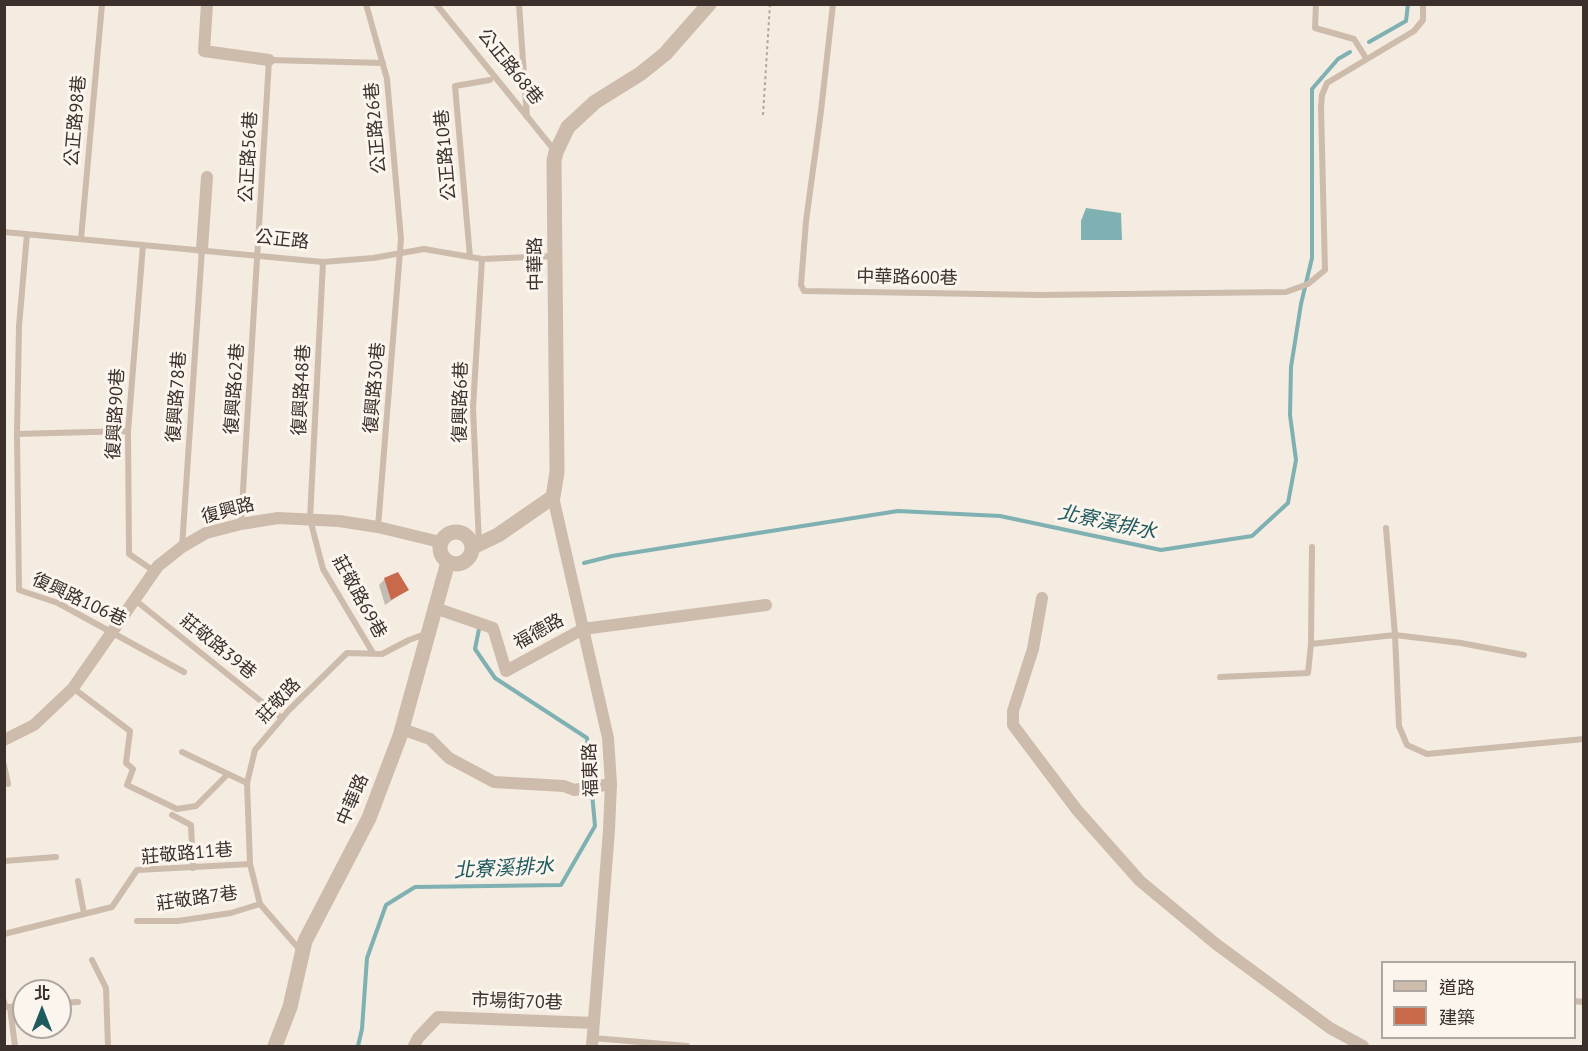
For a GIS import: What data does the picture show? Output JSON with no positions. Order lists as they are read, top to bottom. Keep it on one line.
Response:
{"streets":{"street":["中華路","復興路","福德路","福東路","市場街70巷"],"lane":["公正路68巷","公正路98巷","公正路26巷","公正路10巷","公正路56巷","公正路","中華路600巷","復興路30巷","復興路62巷","復興路48巷","復興路78巷","復興路6巷","復興路90巷","莊敬路69巷","復興路106巷","莊敬路39巷","莊敬路","莊敬路11巷","莊敬路7巷"]},"crossings":[["公正路68巷","中華路"],["公正路98巷","公正路"],["公正路26巷","公正路"],["公正路26巷","復興路30巷"],["公正路10巷","公正路"],["公正路56巷","公正路"],["公正路56巷","復興路62巷"],["公正路","中華路"],["公正路","復興路30巷"],["公正路","復興路62巷"],["公正路","復興路48巷"],["公正路","復興路78巷"],["公正路","復興路6巷"],["公正路","復興路90巷"],["公正路","復興路106巷"],["中華路","復興路6巷"],["中華路","復興路"],["中華路","福德路"],["中華路","莊敬路"],["中華路","福東路"],["復興路30巷","復興路"],["復興路62巷","復興路"],["復興路48巷","復興路"],["復興路48巷","莊敬路69巷"],["復興路78巷","復興路"],["復興路6巷","復興路"],["復興路90巷","復興路"],["復興路","莊敬路69巷"],["復興路","復興路106巷"],["復興路","莊敬路39巷"],["莊敬路69巷","莊敬路"],["福德路","福東路"],["莊敬路39巷","莊敬路"],["莊敬路","莊敬路11巷"],["莊敬路","莊敬路7巷"],["福東路","市場街70巷"]],"water":["北寮溪排水"],"legend":["道路","建築"],"north":"top"}
